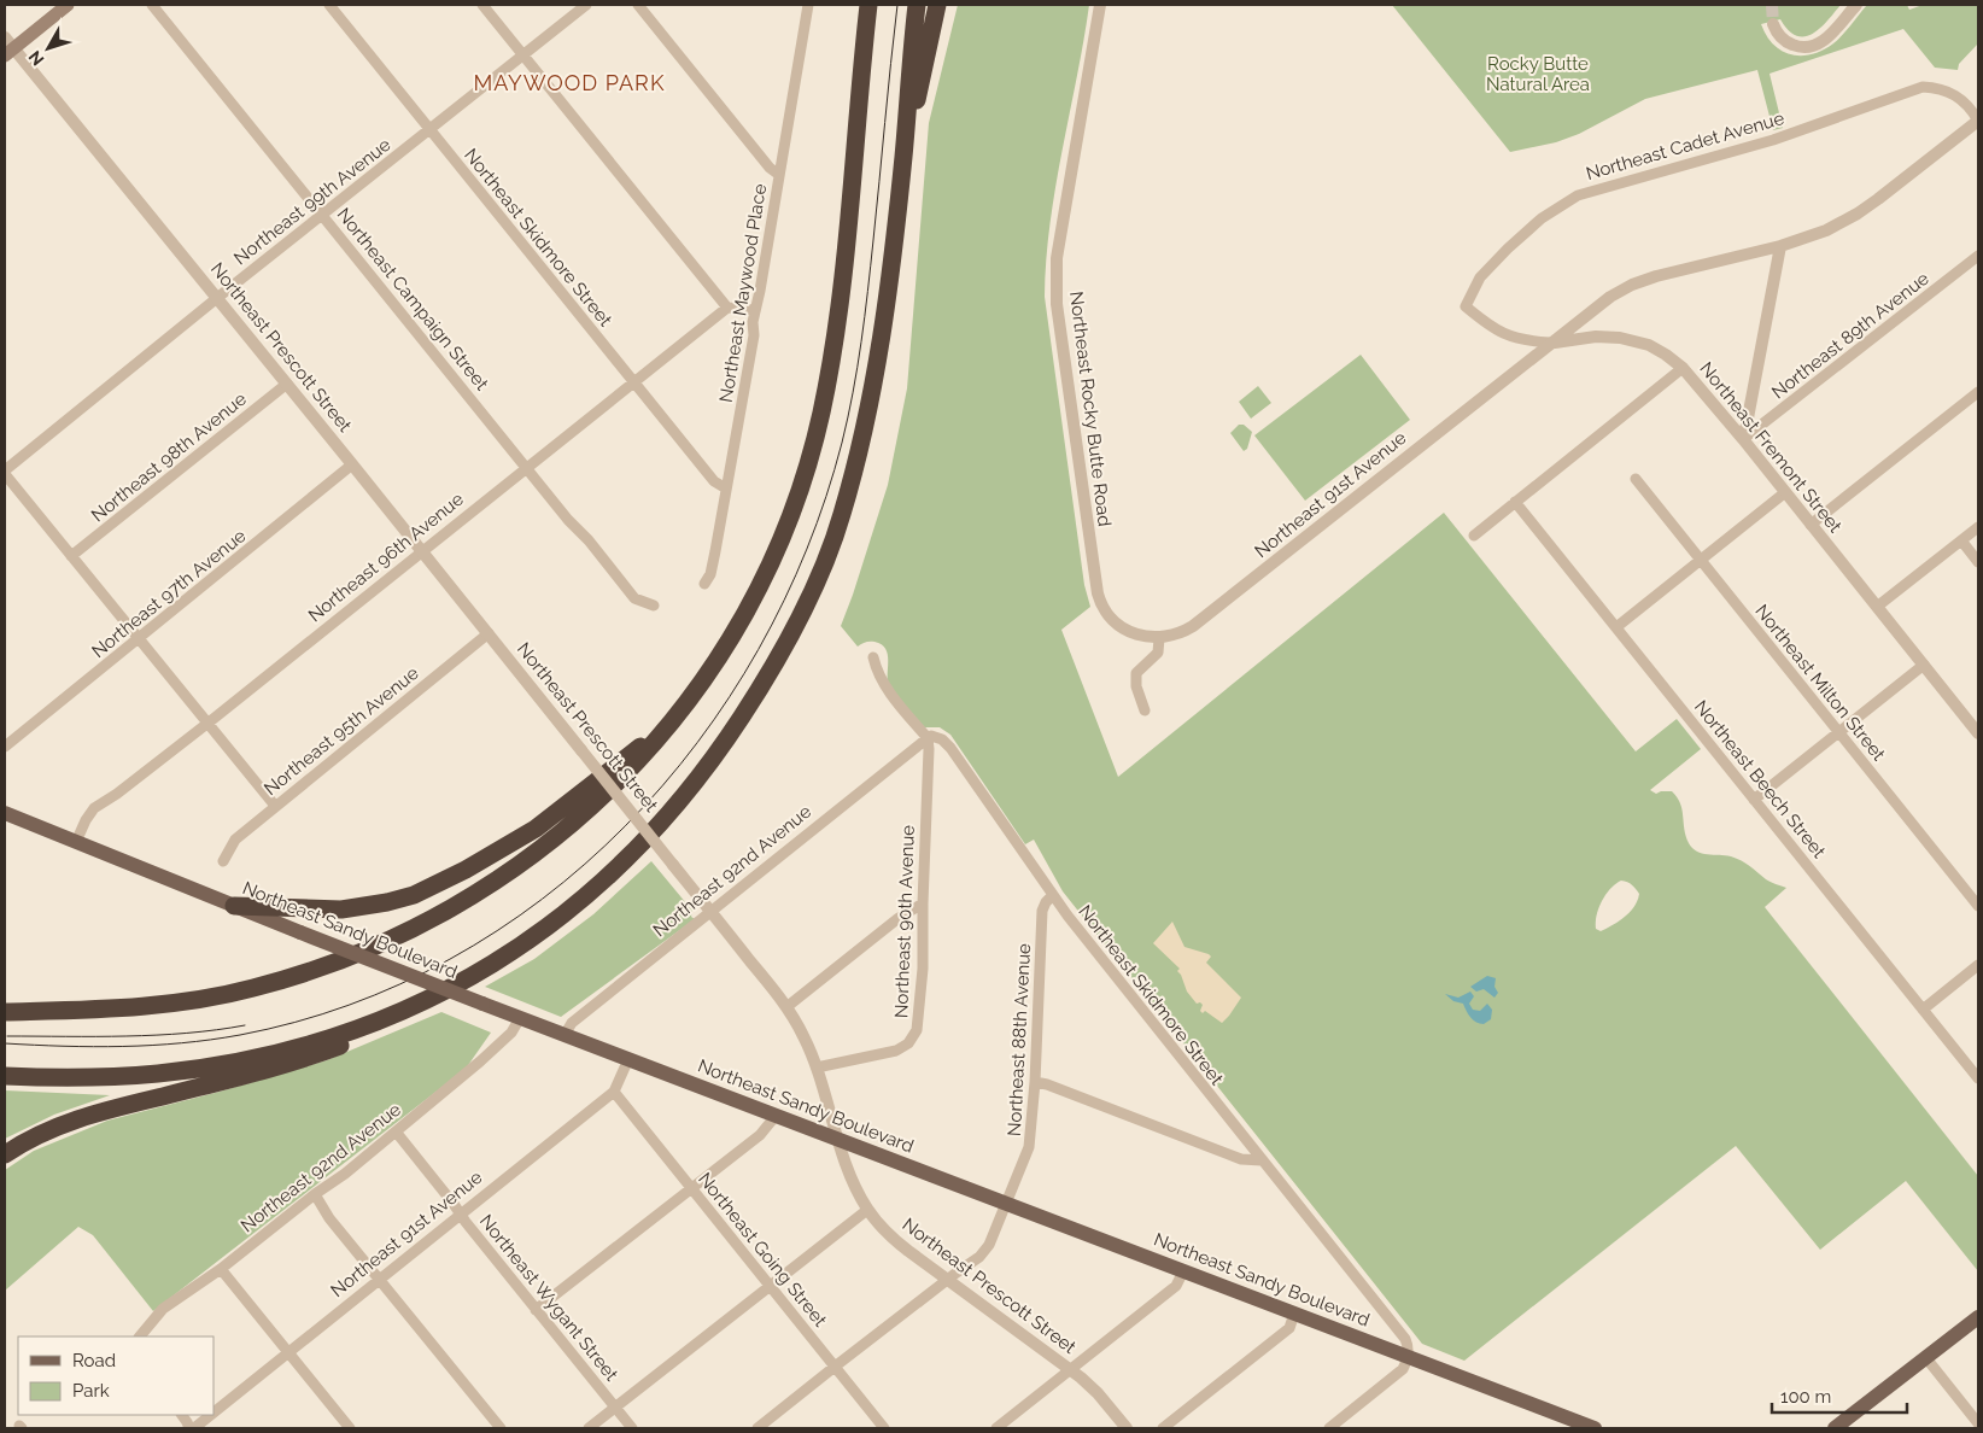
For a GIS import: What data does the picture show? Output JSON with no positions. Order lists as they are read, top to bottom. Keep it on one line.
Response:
{"streets":{"main road":["Northeast Sandy Boulevard"],"street":["Northeast Cadet Avenue","Northeast 99th Avenue","Northeast Skidmore Street","Northeast Maywood Place","Northeast Campaign Street","Northeast 89th Avenue","Northeast Prescott Street","Northeast Rocky Butte Road","Northeast Fremont Street","Northeast 98th Avenue","Northeast 91st Avenue","Northeast 96th Avenue","Northeast 97th Avenue","Northeast Milton Street","Northeast 95th Avenue","Northeast Beech Street","Northeast 92nd Avenue","Northeast 90th Avenue","Northeast 88th Avenue","Northeast Going Street","Northeast Wygant Street"]},"crossings":[["Northeast Cadet Avenue","Northeast Fremont Street"],["Northeast 99th Avenue","Northeast Skidmore Street"],["Northeast 99th Avenue","Northeast Campaign Street"],["Northeast 99th Avenue","Northeast Prescott Street"],["Northeast Skidmore Street","Northeast Maywood Place"],["Northeast Skidmore Street","Northeast 96th Avenue"],["Northeast Skidmore Street","Northeast 92nd Avenue"],["Northeast Skidmore Street","Northeast 90th Avenue"],["Northeast Skidmore Street","Northeast Sandy Boulevard"],["Northeast Skidmore Street","Northeast 88th Avenue"],["Northeast Campaign Street","Northeast 96th Avenue"],["Northeast 89th Avenue","Northeast Fremont Street"],["Northeast Prescott Street","Northeast 98th Avenue"],["Northeast Prescott Street","Northeast 96th Avenue"],["Northeast Prescott Street","Northeast 97th Avenue"],["Northeast Prescott Street","Northeast 95th Avenue"],["Northeast Prescott Street","Northeast 92nd Avenue"],["Northeast Prescott Street","Northeast 90th Avenue"],["Northeast Prescott Street","Northeast Sandy Boulevard"],["Northeast Prescott Street","Northeast 88th Avenue"],["Northeast Rocky Butte Road","Northeast 91st Avenue"],["Northeast Fremont Street","Northeast 91st Avenue"],["Northeast 91st Avenue","Northeast Sandy Boulevard"],["Northeast 91st Avenue","Northeast Going Street"],["Northeast 91st Avenue","Northeast Wygant Street"],["Northeast 96th Avenue","Northeast Sandy Boulevard"],["Northeast 92nd Avenue","Northeast 90th Avenue"],["Northeast 92nd Avenue","Northeast Sandy Boulevard"],["Northeast 92nd Avenue","Northeast Wygant Street"],["Northeast Sandy Boulevard","Northeast 88th Avenue"],["Northeast 88th Avenue","Northeast Going Street"]],"districts":["MAYWOOD PARK"],"parks":["Rocky Butte Natural Area"],"legend":["Road","Park"],"scale_bar":"100 m","north":"bottom left"}
